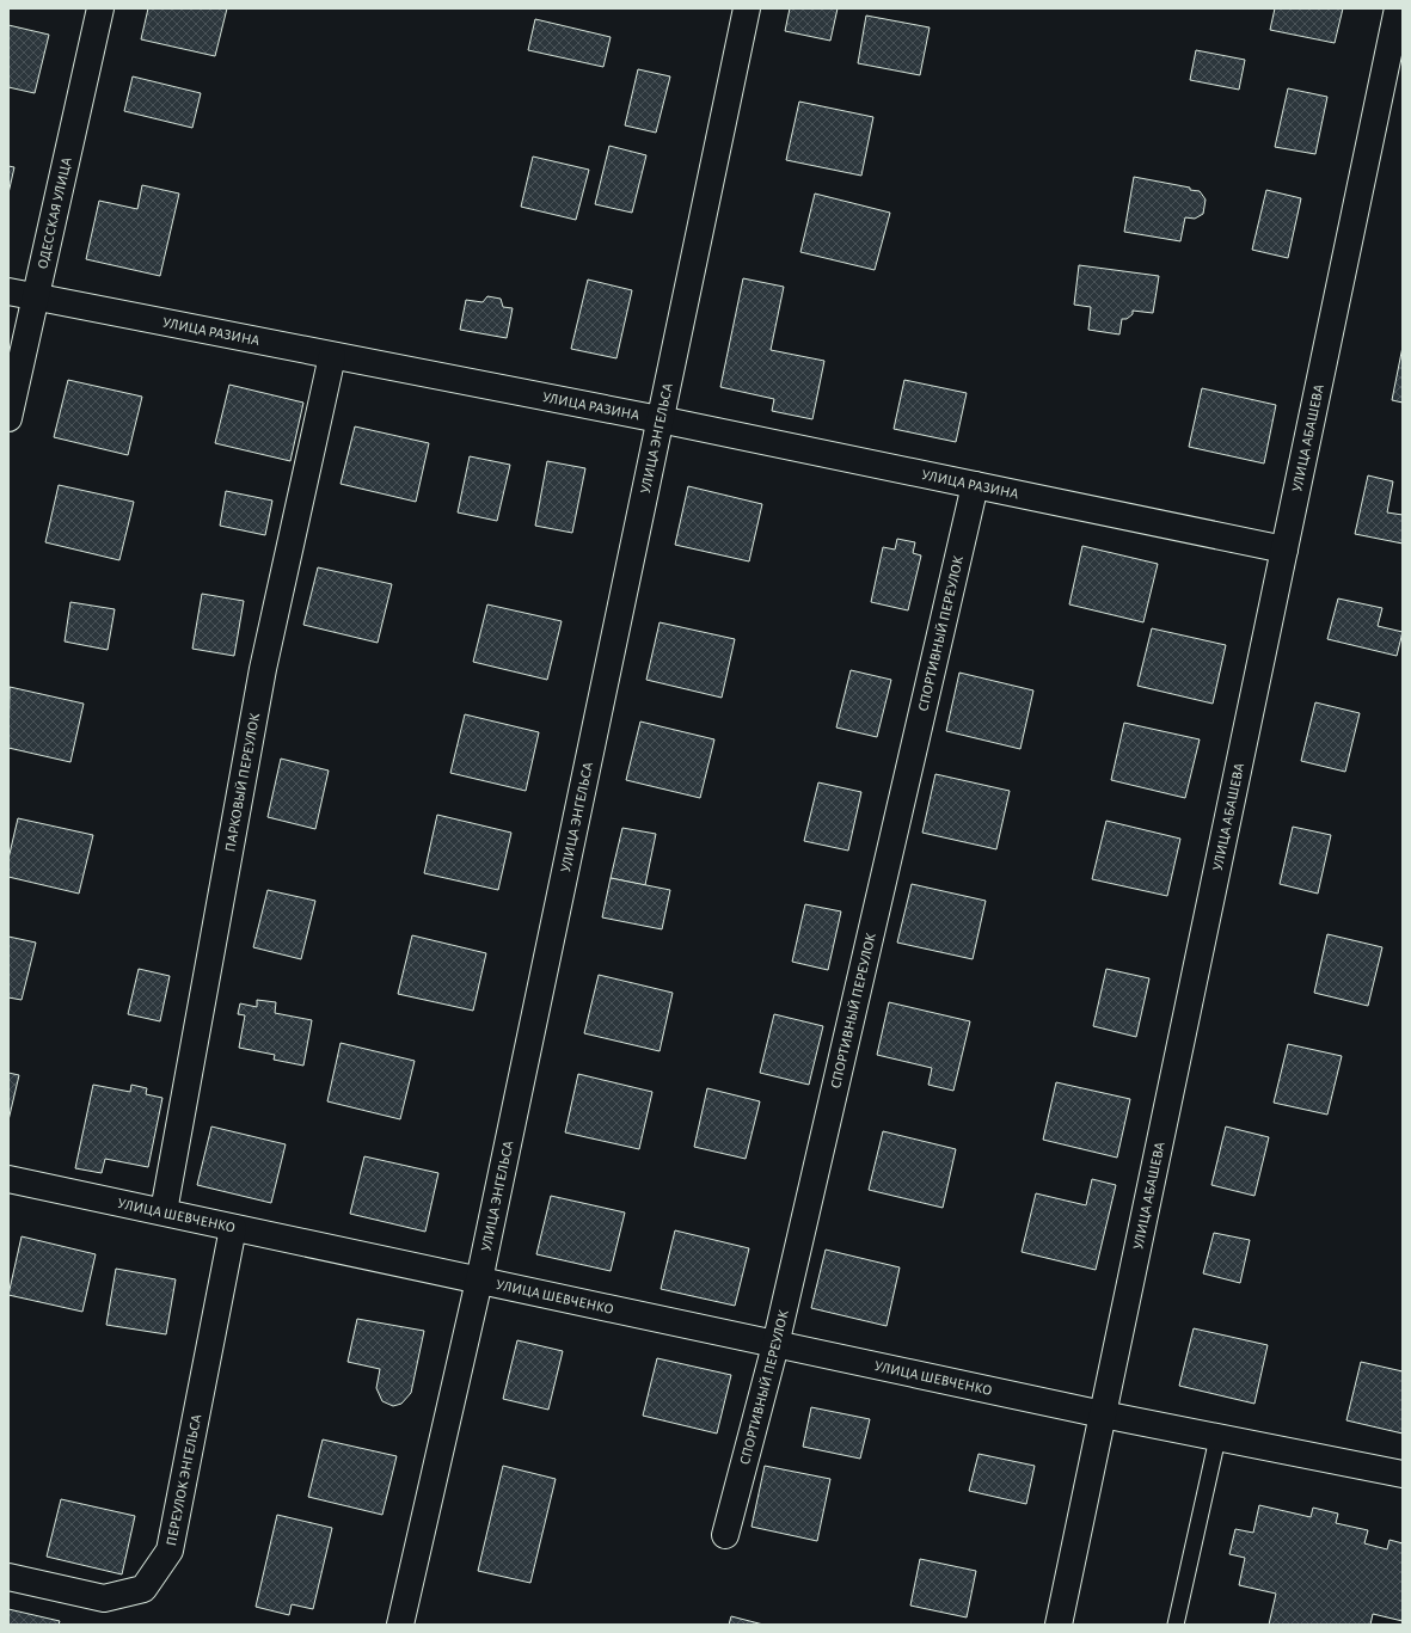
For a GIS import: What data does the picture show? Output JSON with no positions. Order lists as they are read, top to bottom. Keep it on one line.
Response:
{"streets":{"street":["ОДЕССКАЯ УЛИЦА","УЛИЦА РАЗИНА","УЛИЦА АБАШЕВА","УЛИЦА ЭНГЕЛЬСА","СПОРТИВНЫЙ ПЕРЕУЛОК","ПАРКОВЫЙ ПЕРЕУЛОК","УЛИЦА ШЕВЧЕНКО","ПЕРЕУЛОК ЭНГЕЛЬСА"]},"crossings":[["ОДЕССКАЯ УЛИЦА","УЛИЦА РАЗИНА"],["УЛИЦА РАЗИНА","УЛИЦА АБАШЕВА"],["УЛИЦА РАЗИНА","УЛИЦА ЭНГЕЛЬСА"],["УЛИЦА РАЗИНА","СПОРТИВНЫЙ ПЕРЕУЛОК"],["УЛИЦА РАЗИНА","ПАРКОВЫЙ ПЕРЕУЛОК"],["УЛИЦА АБАШЕВА","УЛИЦА ШЕВЧЕНКО"],["УЛИЦА ЭНГЕЛЬСА","УЛИЦА ШЕВЧЕНКО"],["СПОРТИВНЫЙ ПЕРЕУЛОК","УЛИЦА ШЕВЧЕНКО"],["ПАРКОВЫЙ ПЕРЕУЛОК","УЛИЦА ШЕВЧЕНКО"],["УЛИЦА ШЕВЧЕНКО","ПЕРЕУЛОК ЭНГЕЛЬСА"]]}
